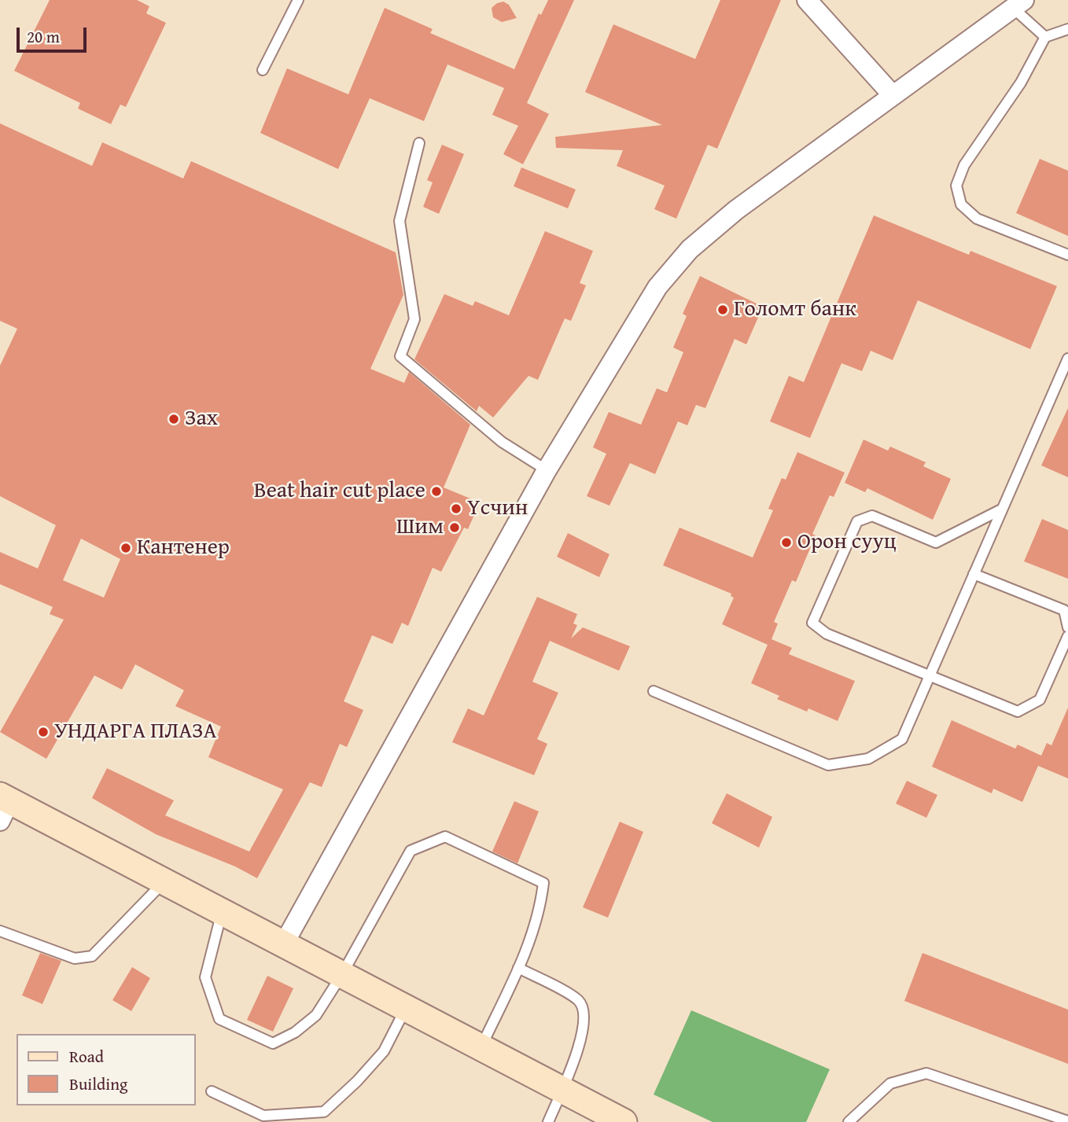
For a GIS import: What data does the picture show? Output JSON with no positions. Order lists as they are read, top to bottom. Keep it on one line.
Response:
{"places":["Голомт банк","Зах","Beat hair cut place","Үсчин","Шим","Орон сууц","Кантенер","УНДАРГА ПЛАЗА"],"legend":["Road","Building"],"scale_bar":"20 m"}
